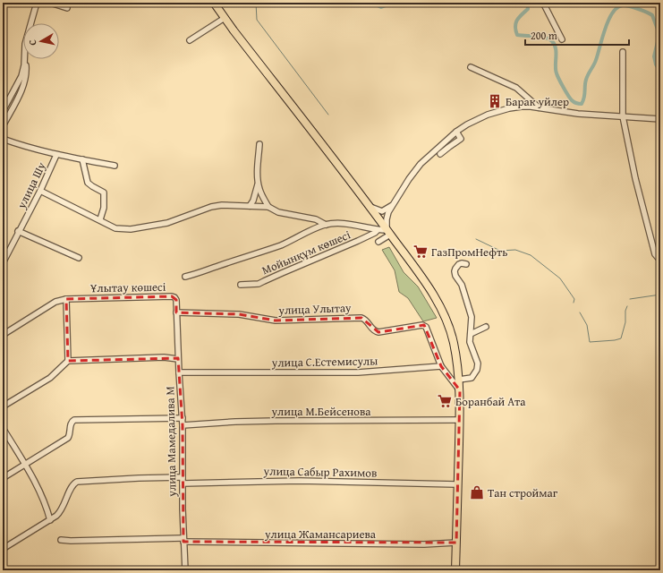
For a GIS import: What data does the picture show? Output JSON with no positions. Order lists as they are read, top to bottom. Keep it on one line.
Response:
{"streets":{"street":["улица Шу","Мойынқұм көшесі","Ұлытау көшесі","улица Улытау","улица С.Естемисулы","улица М.Бейсенова","улица Мамедалива М","улица Сабыр Рахимов","улица Жамансариева"]},"crossings":[["улица Шу","Мойынқұм көшесі"],["Ұлытау көшесі","улица Улытау"],["Ұлытау көшесі","улица Мамедалива М"],["улица Улытау","улица С.Естемисулы"],["улица Улытау","улица Мамедалива М"],["улица С.Естемисулы","улица Мамедалива М"],["улица М.Бейсенова","улица Мамедалива М"],["улица Мамедалива М","улица Сабыр Рахимов"],["улица Мамедалива М","улица Жамансариева"]],"places":{"building":["Барак уйлер"],"supermarket":["ГазПромНефть","Боранбай Ата"],"shop":["Тан строймаг"]},"scale_bar":"200 m","north":"left"}
